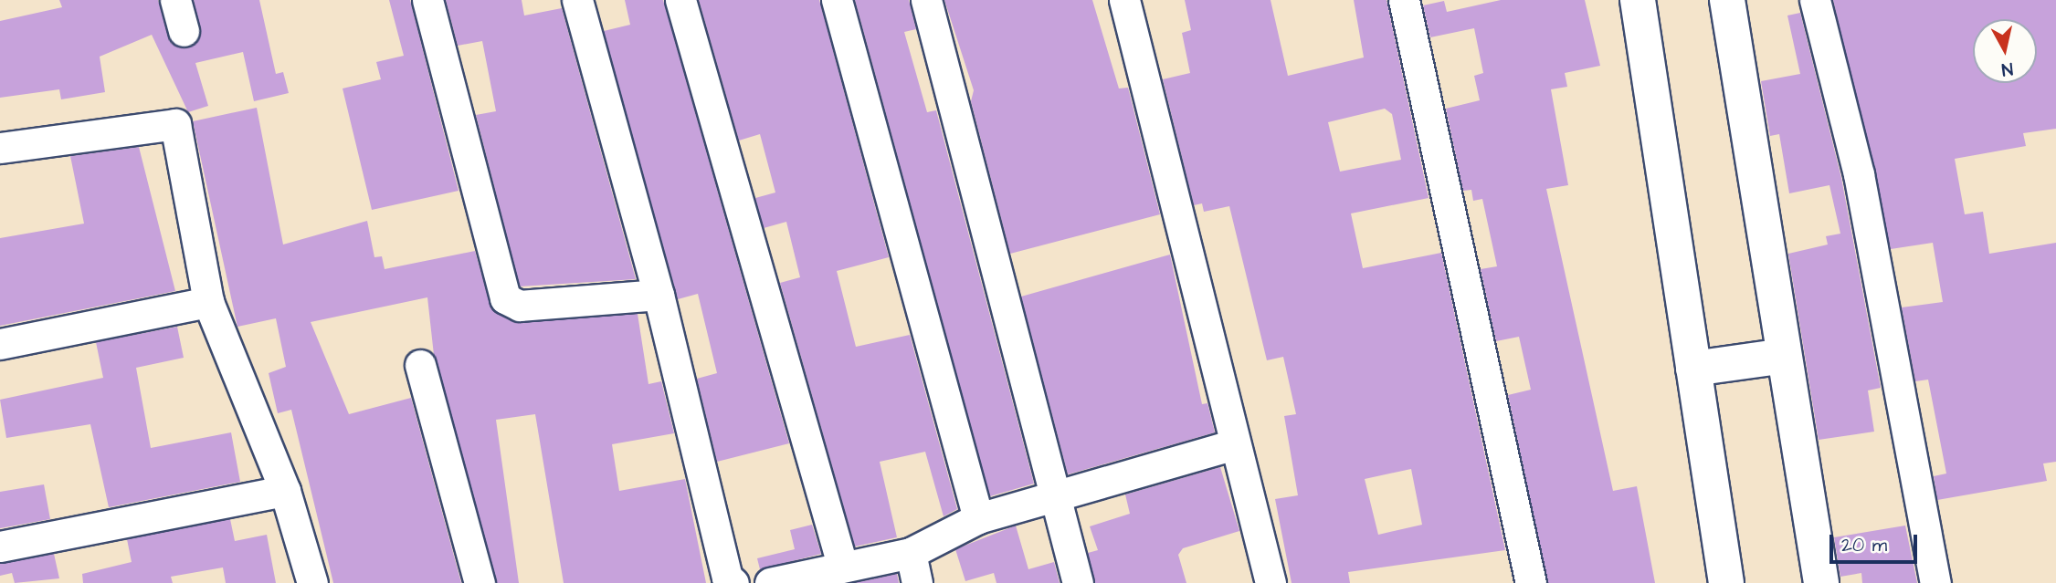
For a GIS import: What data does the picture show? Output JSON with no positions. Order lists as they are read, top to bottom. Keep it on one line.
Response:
{"scale_bar":"20 m","north":"bottom"}
